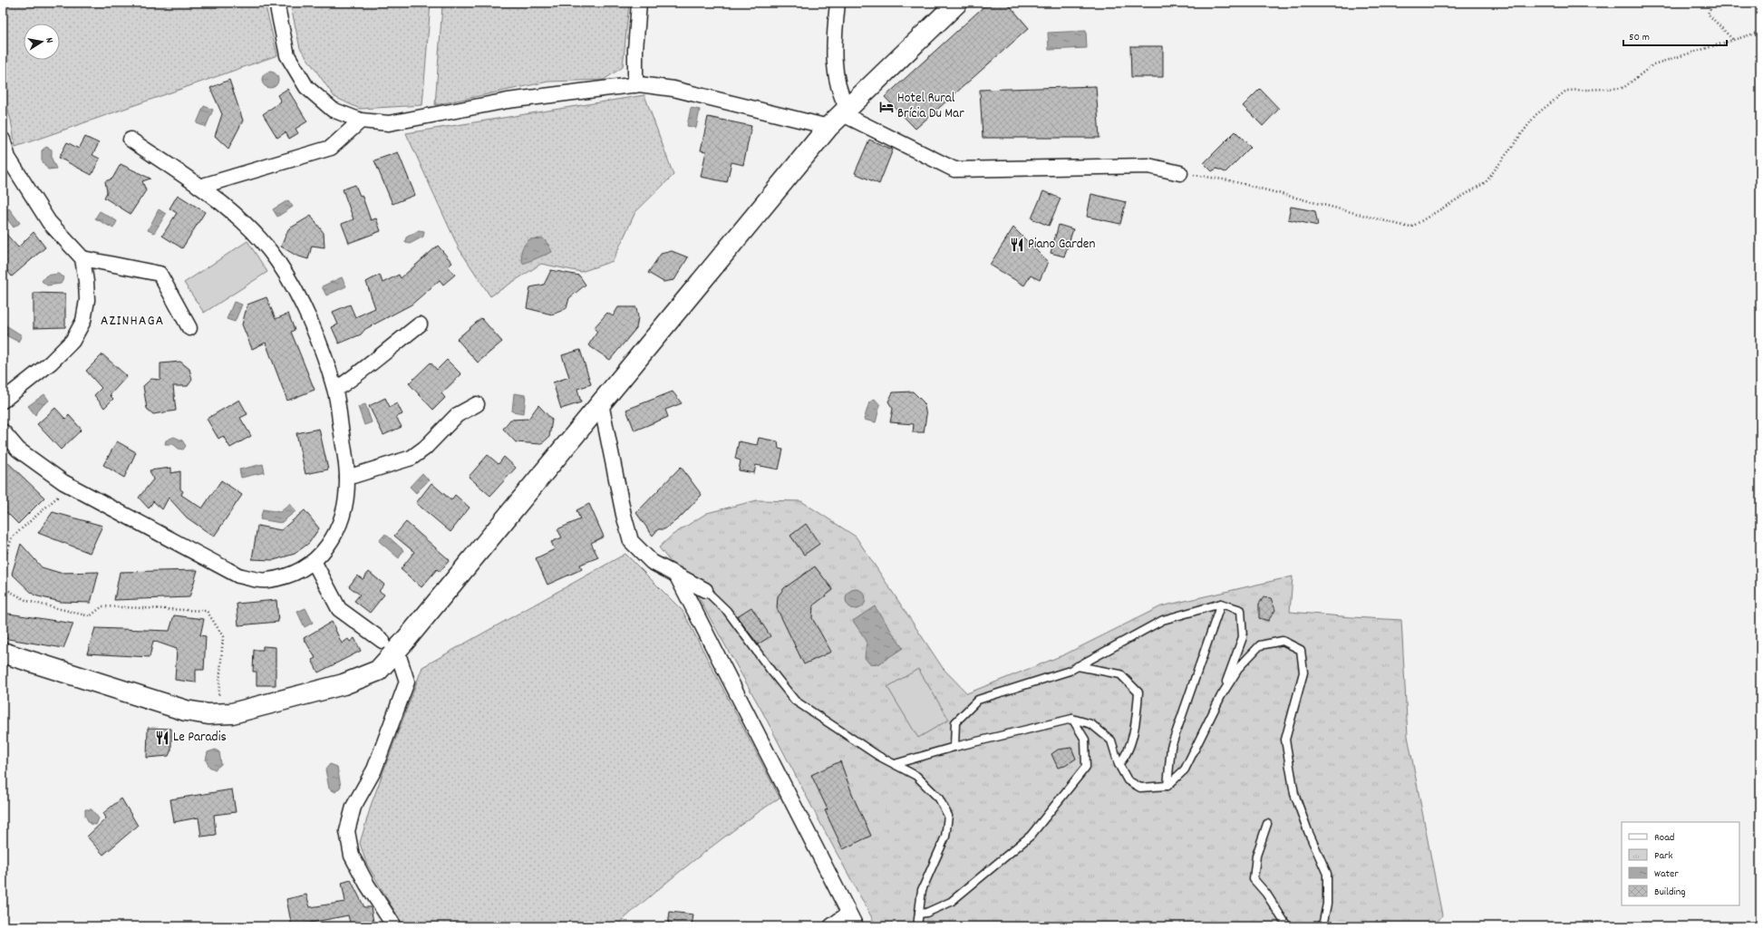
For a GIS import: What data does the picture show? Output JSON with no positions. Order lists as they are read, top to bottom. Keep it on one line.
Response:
{"districts":["AZINHAGA"],"places":{"hotel":["Hotel Rural Brícia Du Mar"],"restaurant":["Piano Garden","Le Paradis"]},"legend":["Road","Park","Water","Building"],"scale_bar":"50 m","north":"right"}
